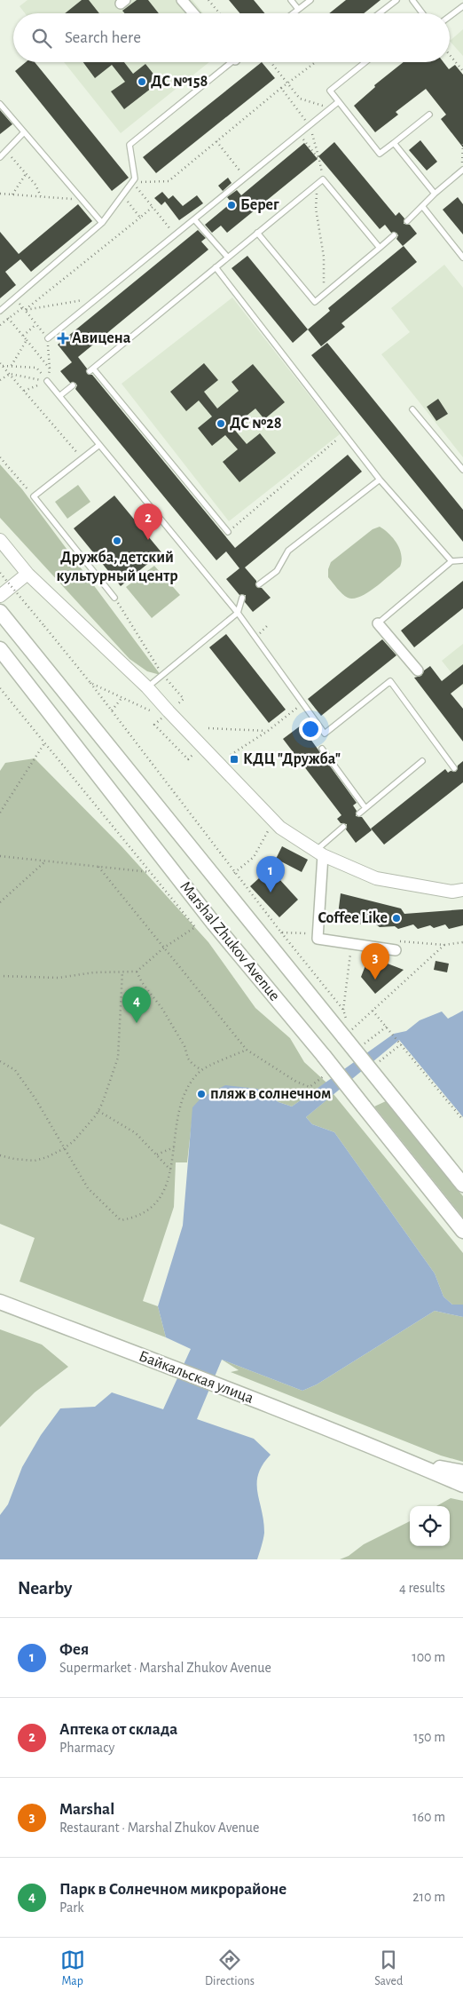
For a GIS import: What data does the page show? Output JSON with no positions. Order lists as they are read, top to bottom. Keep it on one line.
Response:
{"streets":{"main road":["Marshal Zhukov Avenue","Байкальская улица"]},"places":{"other":["ДС №158","Берег","ДС №28","Дружба, детский культурный центр","Coffee Like","пляж в солнечном"],"health":["Авицена"],"transit":["КДЦ \"Дружба\""]},"page":{"search":"Search here","pins":["2","1","3","4"],"heading":["Nearby","4 results"],"list":[{"mark":"1","name":"Фея","note":"Supermarket · Marshal Zhukov Avenue","value":"100 m"},{"mark":"2","name":"Аптека от склада","note":"Pharmacy","value":"150 m"},{"mark":"3","name":"Marshal","note":"Restaurant · Marshal Zhukov Avenue","value":"160 m"},{"mark":"4","name":"Парк в Солнечном микрорайоне","note":"Park","value":"210 m"}],"nav":["Map","Directions","Saved"]}}
